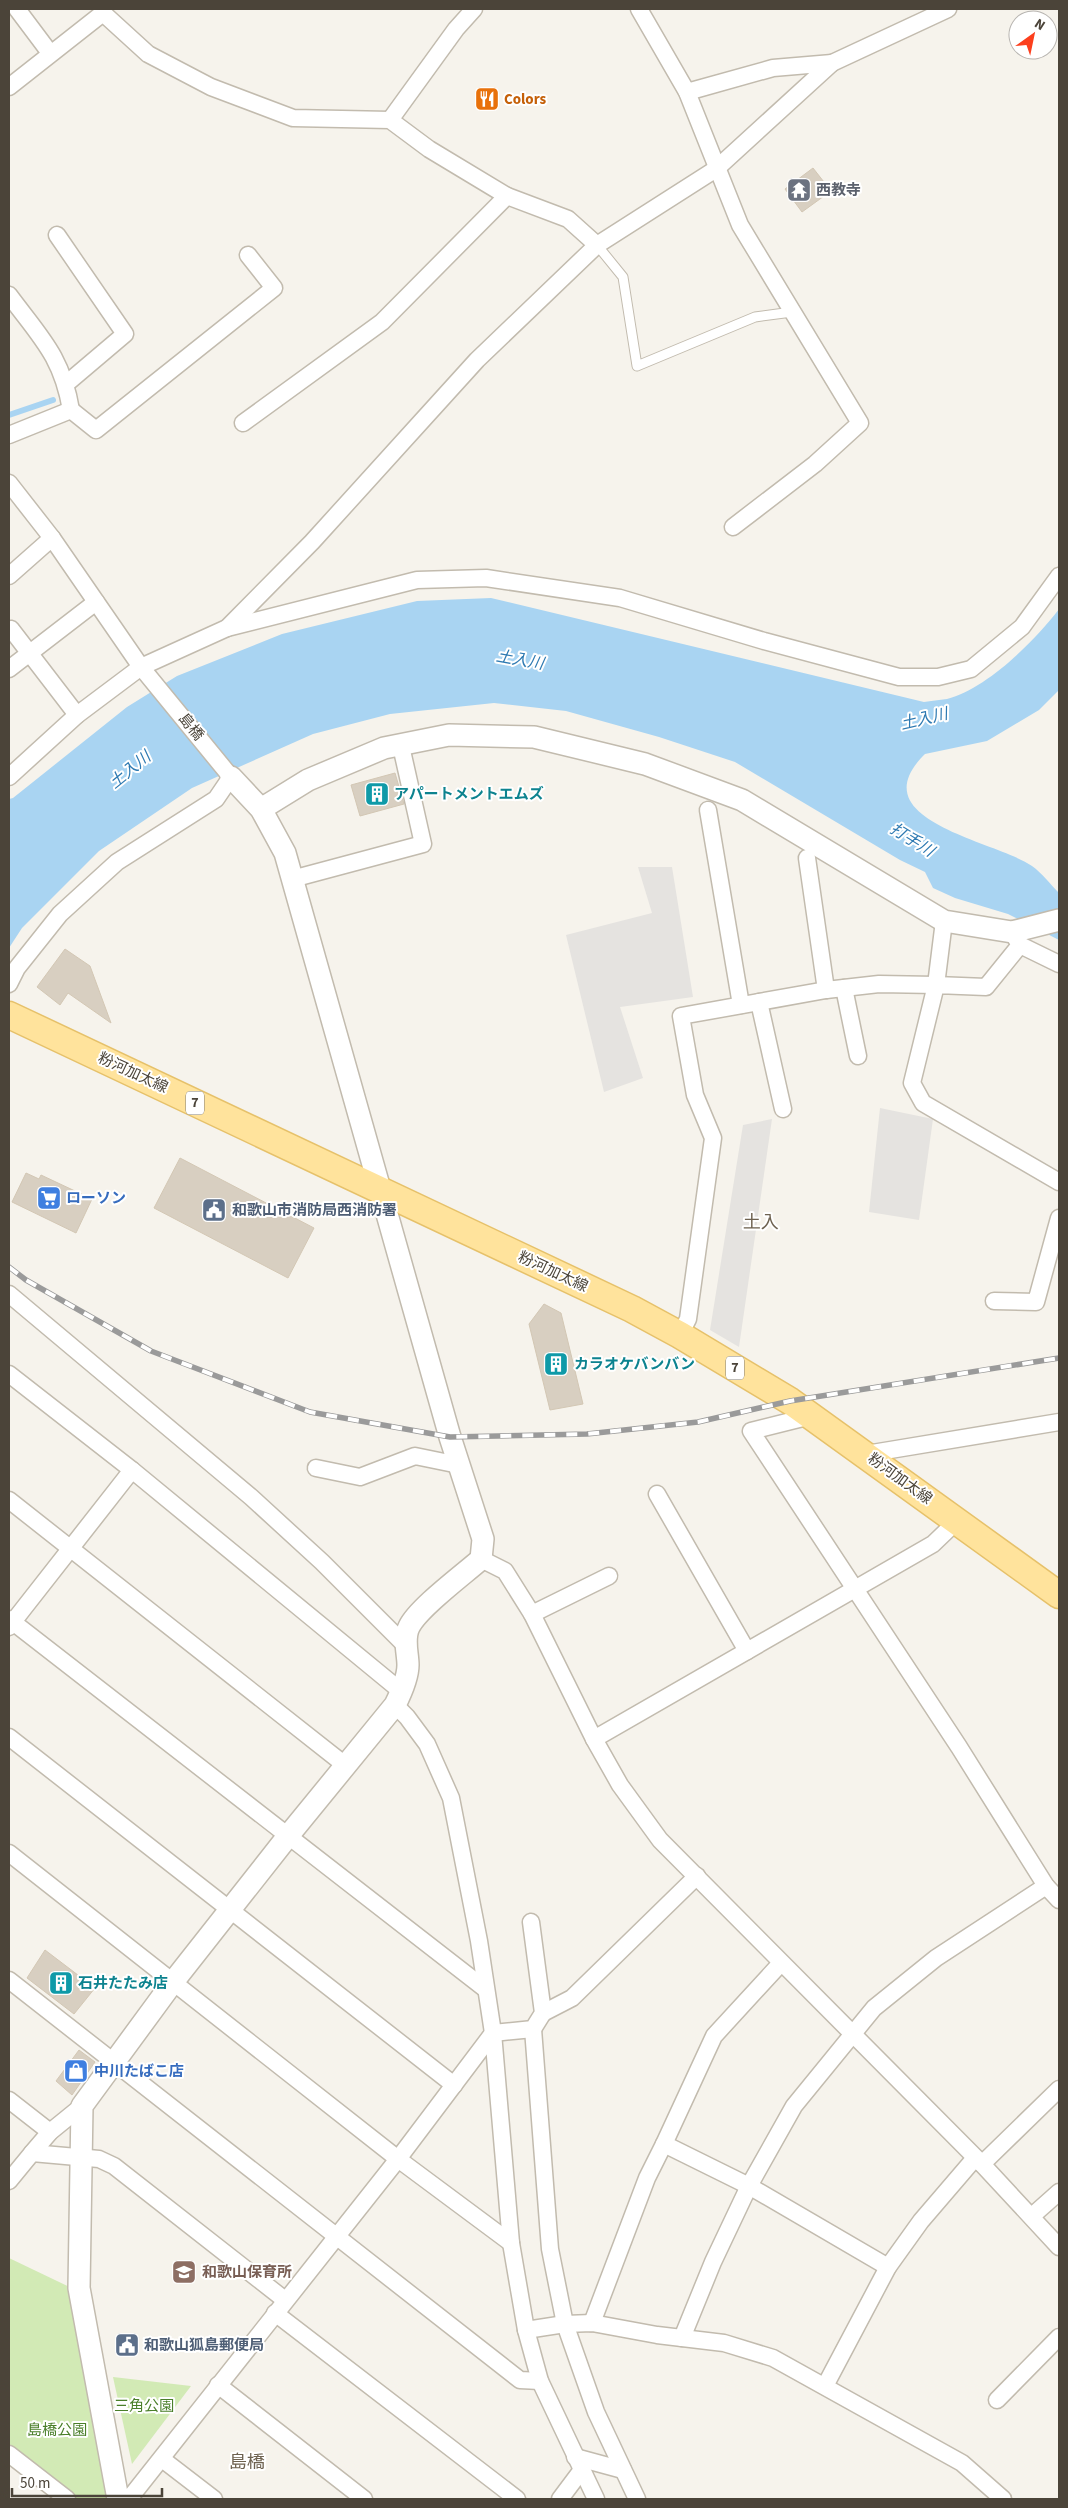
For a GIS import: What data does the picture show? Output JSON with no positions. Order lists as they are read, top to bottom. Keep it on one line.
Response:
{"streets":{"main road":["粉河加太線","7"],"street":["島橋"]},"districts":["土入","島橋"],"water":["土入川","打手川"],"parks":["三角公園","島橋公園"],"places":{"restaurant":["Colors"],"temple":["西教寺"],"building":["アパートメントエムズ","カラオケバンバン","石井たたみ店"],"supermarket":["ローソン"],"public building":["和歌山市消防局西消防署","和歌山狐島郵便局"],"shop":["中川たばこ店"],"school or university":["和歌山保育所"]},"scale_bar":"50 m","north":"top right"}
